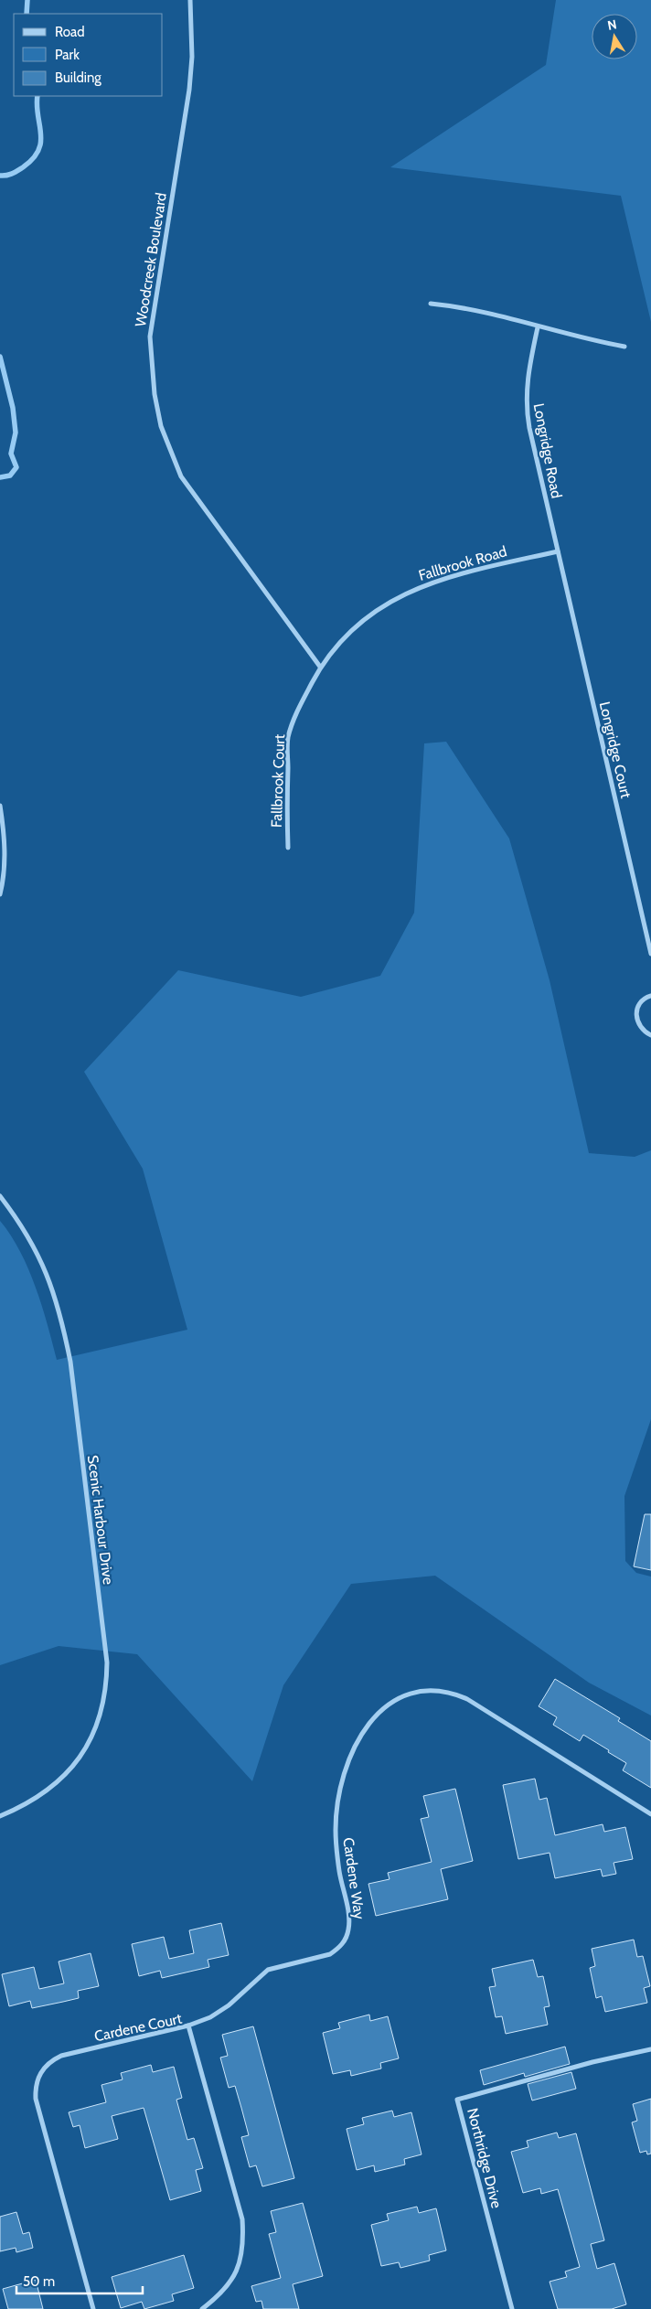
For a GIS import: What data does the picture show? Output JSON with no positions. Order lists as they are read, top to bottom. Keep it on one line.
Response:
{"streets":{"street":["Woodcreek Boulevard","Longridge Road","Fallbrook Road","Longridge Court","Fallbrook Court","Scenic Harbour Drive","Cardene Way","Cardene Court","Northridge Drive"]},"crossings":[["Woodcreek Boulevard","Fallbrook Road"],["Woodcreek Boulevard","Fallbrook Court"],["Longridge Road","Fallbrook Road"],["Longridge Road","Longridge Court"],["Fallbrook Road","Longridge Court"],["Fallbrook Road","Fallbrook Court"],["Cardene Way","Cardene Court"]],"legend":["Road","Park","Building"],"scale_bar":"50 m","north":"top"}
